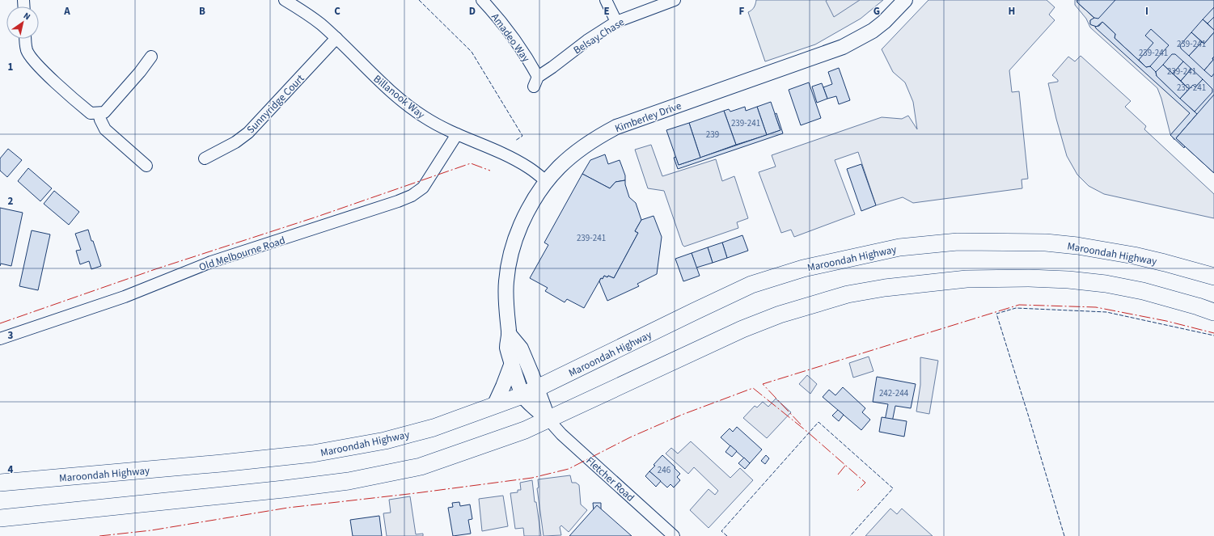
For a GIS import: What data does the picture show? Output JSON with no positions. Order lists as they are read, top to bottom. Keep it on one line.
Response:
{"streets":{"highway":["Maroondah Highway"],"main road":["Kimberley Drive"],"street":["Belsay Chase","Amadeo Way","Billanook Way","Sunnyridge Court","Old Melbourne Road","Fletcher Road"]},"crossings":[["Belsay Chase","Amadeo Way"],["Billanook Way","Sunnyridge Court"],["Billanook Way","Kimberley Drive"],["Billanook Way","Old Melbourne Road"],["Kimberley Drive","Maroondah Highway"],["Kimberley Drive","Fletcher Road"]],"house_numbers":["239-241","239-241","239-241","239-241","239-241","239","239-241","242-244","246"],"north":"top right","grid":{"columns":["A","B","C","D","E","F","G","H","I"],"rows":["1","2","3","4"]}}
